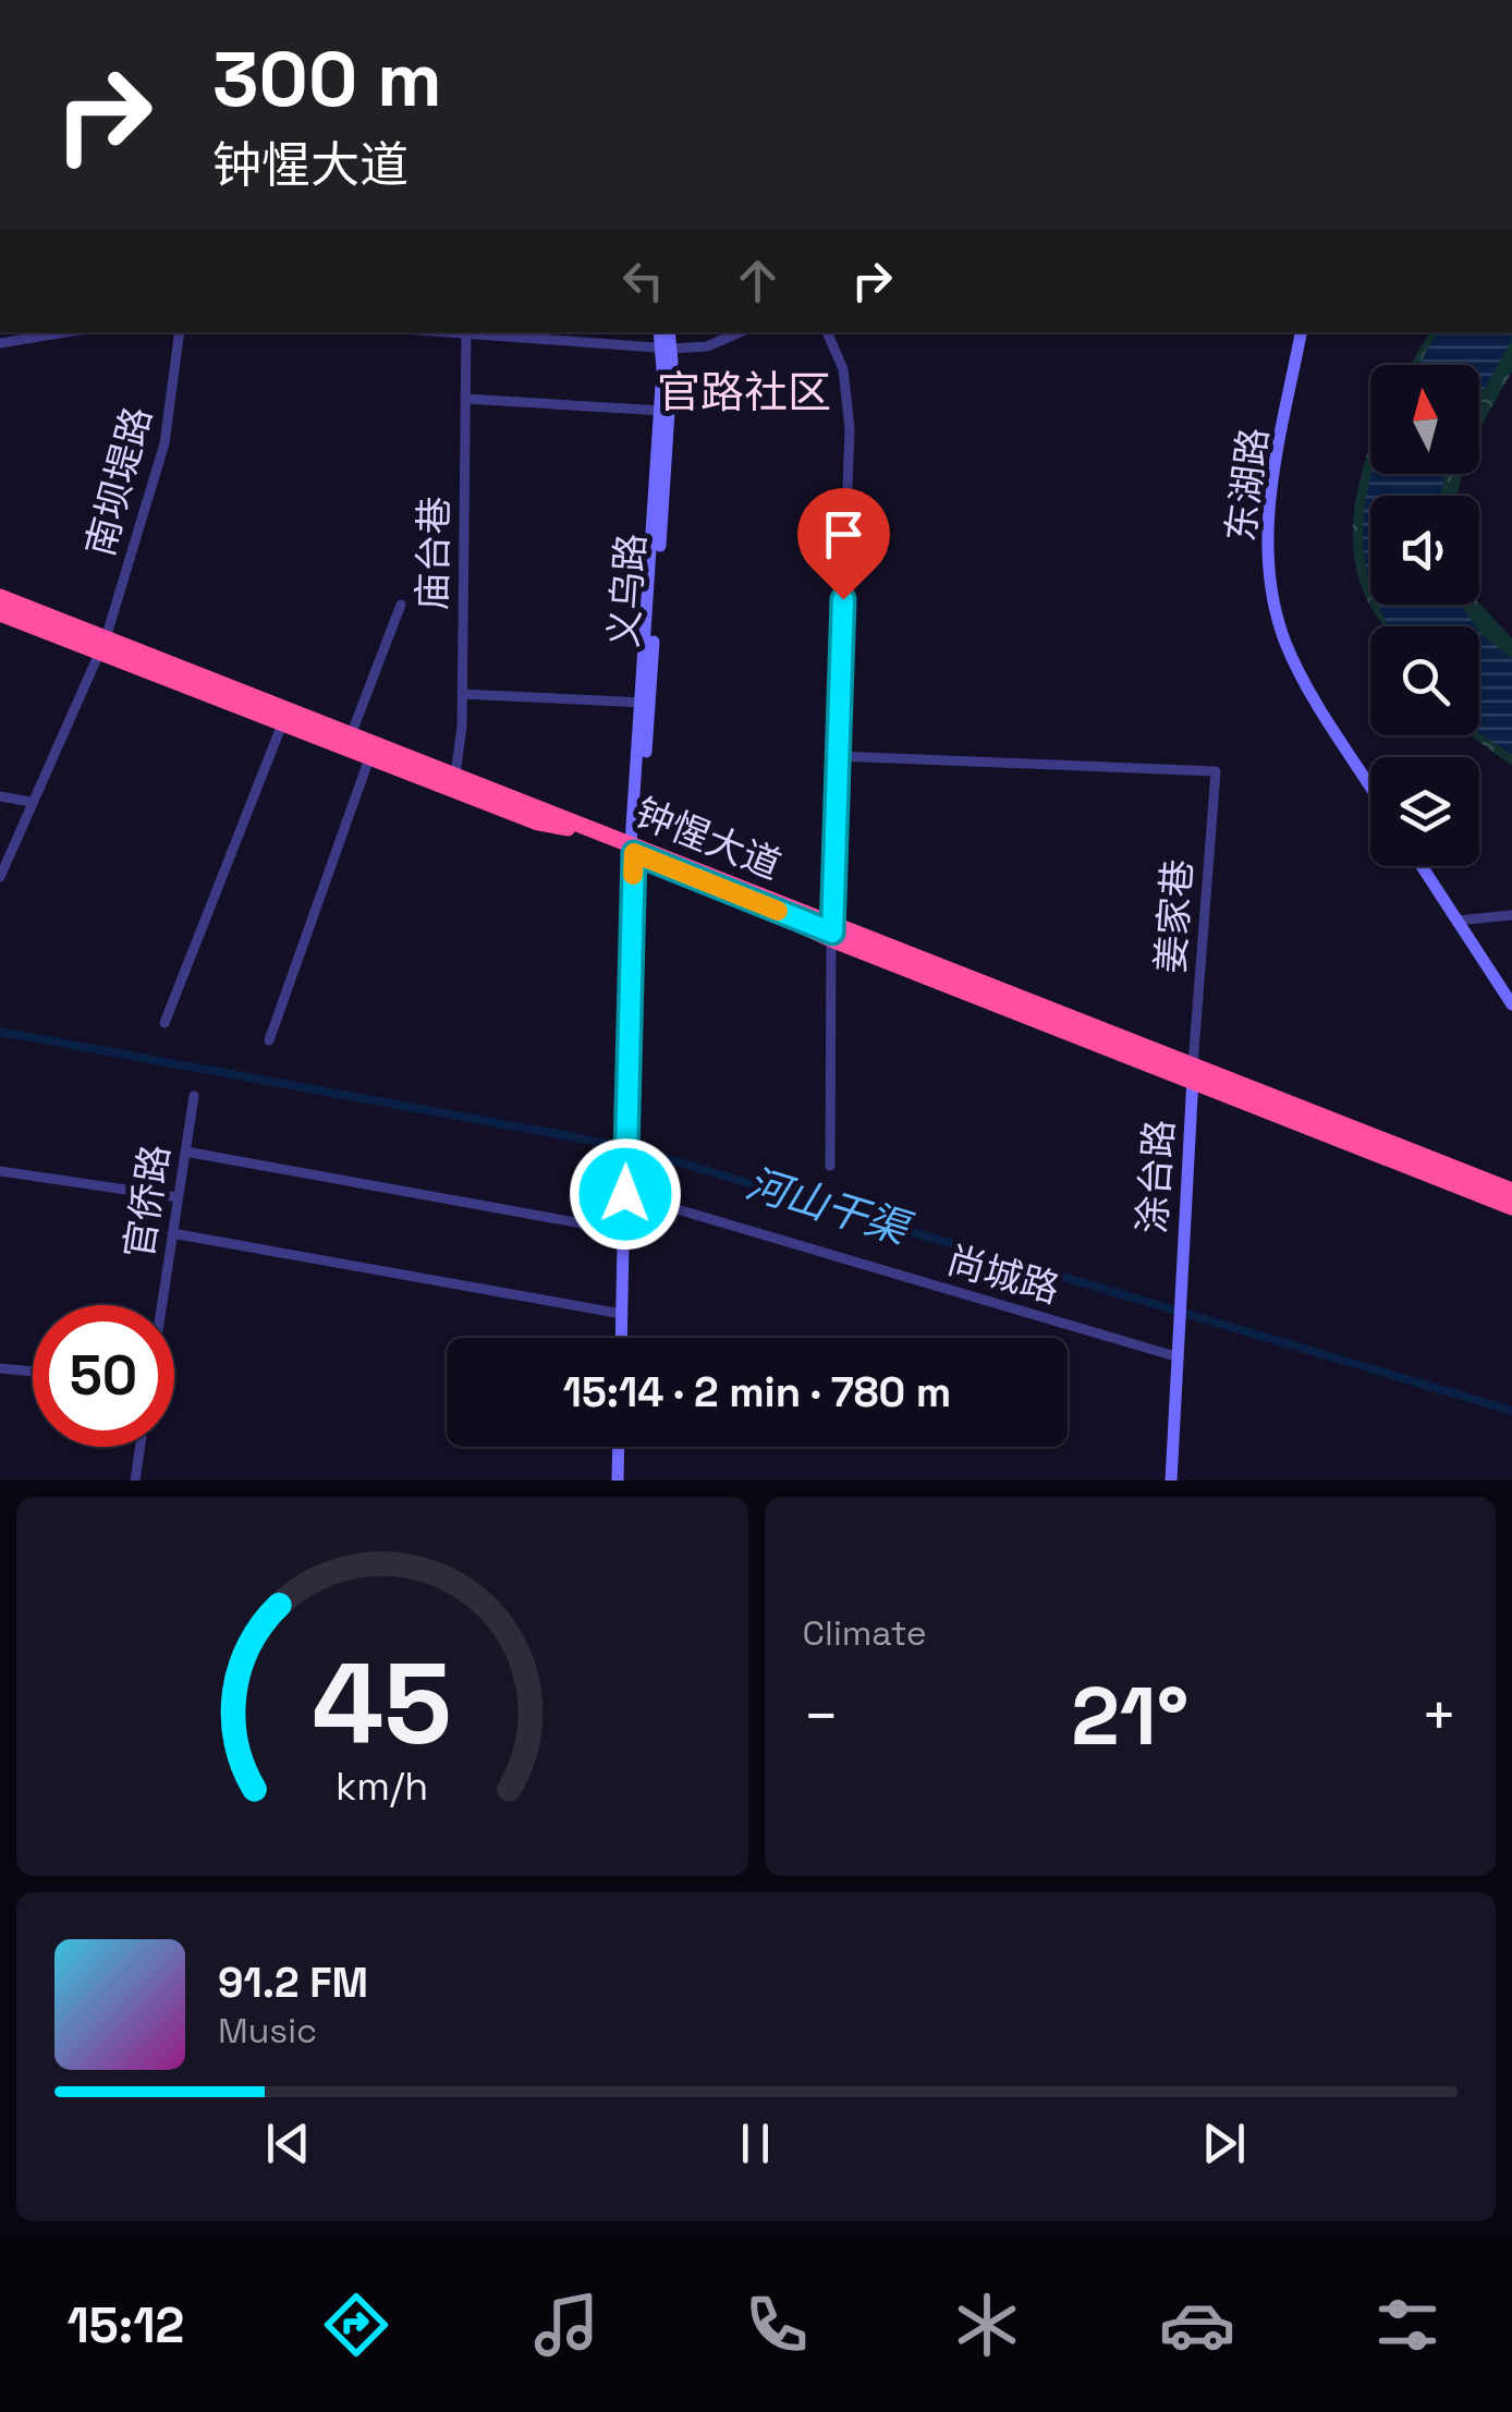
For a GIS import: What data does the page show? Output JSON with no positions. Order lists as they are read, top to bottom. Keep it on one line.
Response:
{"streets":{"highway":["钟惺大道"],"main road":["东湖路","义乌路","涂台路"],"street":["南坝堤路","庙台巷","姜家巷","官侨路","尚城路"]},"crossings":[["南坝堤路","钟惺大道"],["庙台巷","钟惺大道"],["义乌路","钟惺大道"],["义乌路","尚城路"],["钟惺大道","姜家巷"],["钟惺大道","涂台路"],["姜家巷","涂台路"],["涂台路","尚城路"]],"districts":["官路社区"],"water":["河山干渠"],"north":"top","page":{"turn":["300 m","钟惺大道"],"limit":"50","trip":"15:14 · 2 min · 780 m","tile":"Climate","heat":["−","21°","+"],"song":["91.2 FM","Music"],"tabs":"15:12","gauge":["45","km/h"]}}
